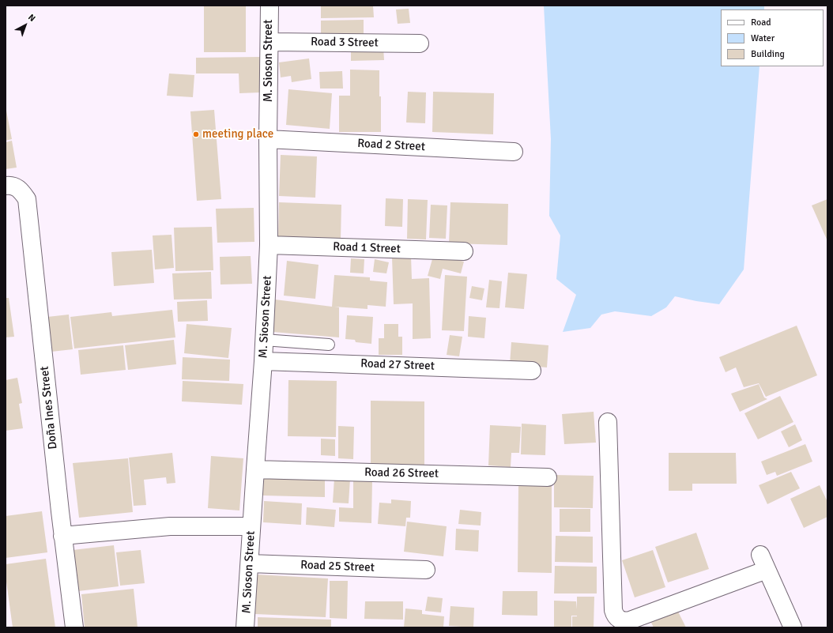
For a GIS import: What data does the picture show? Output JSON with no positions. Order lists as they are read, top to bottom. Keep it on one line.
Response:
{"streets":{"street":["Road 3 Street","M. Sioson Street","Road 2 Street","Road 1 Street","Road 27 Street","Doña Ines Street","Road 26 Street","Road 25 Street"]},"crossings":[["Road 3 Street","M. Sioson Street"],["M. Sioson Street","Road 2 Street"],["M. Sioson Street","Road 1 Street"],["M. Sioson Street","Road 27 Street"],["M. Sioson Street","Road 26 Street"],["M. Sioson Street","Road 25 Street"]],"places":["meeting place"],"legend":["Road","Water","Building"],"north":"top right"}
